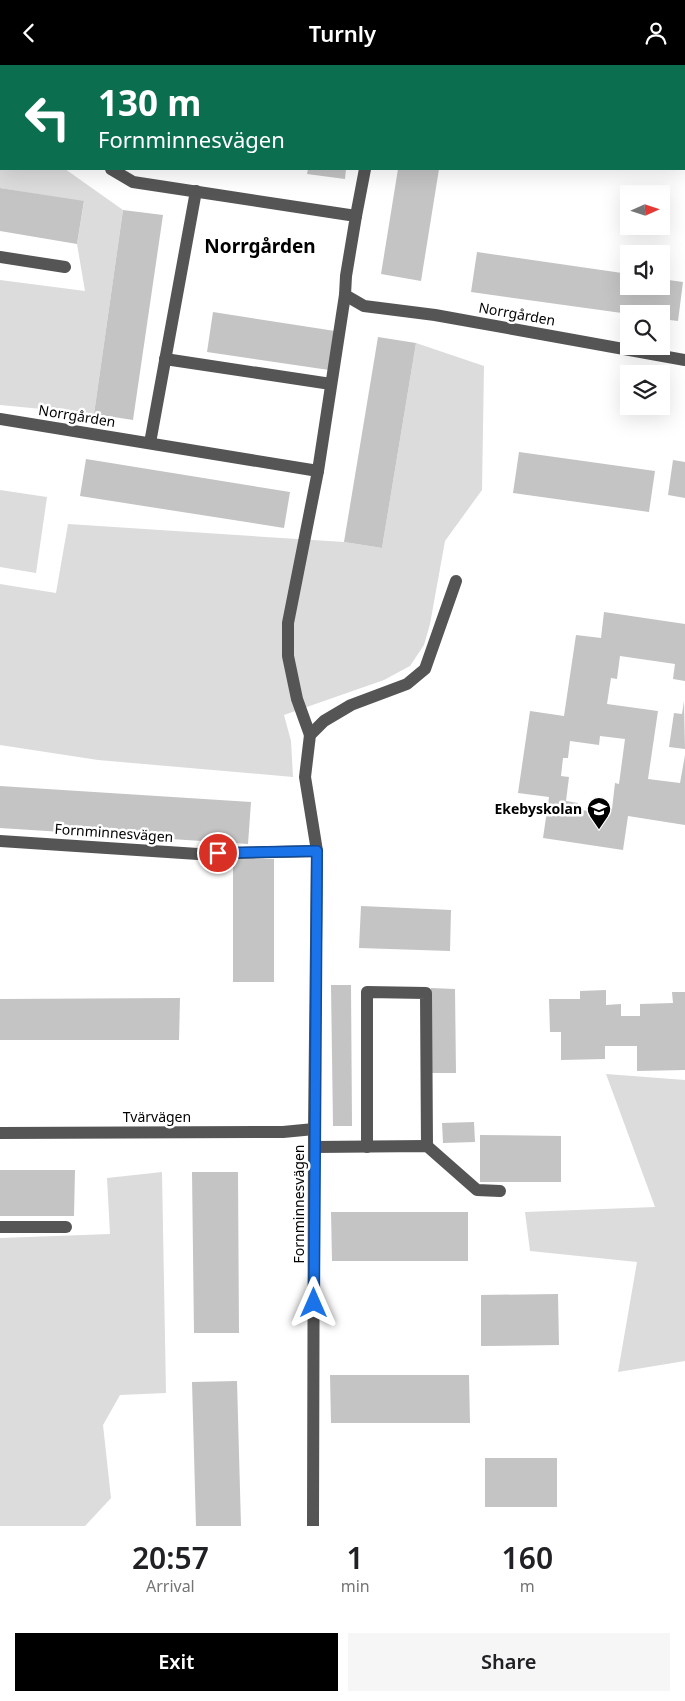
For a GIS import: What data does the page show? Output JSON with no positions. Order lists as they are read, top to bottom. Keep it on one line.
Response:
{"streets":{"street":["Norrgården","Fornminnesvägen","Tvärvägen"]},"crossings":[["Fornminnesvägen","Tvärvägen"]],"districts":["Norrgården"],"places":{"school or university":["Ekebyskolan"]},"north":"right","page":{"header":"Turnly","turn":["130 m","Fornminnesvägen"],"eta":["20:57","Arrival","1","min","160","m"],"buttons":["Exit","Share"]}}
